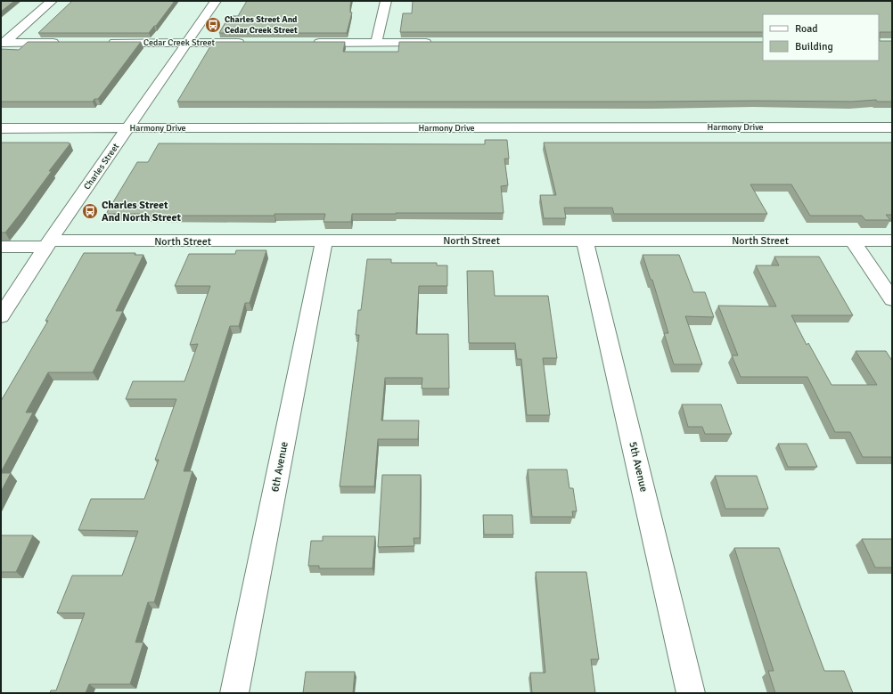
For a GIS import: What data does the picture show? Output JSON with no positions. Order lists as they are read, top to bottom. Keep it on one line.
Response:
{"streets":{"street":["Cedar Creek Street","Harmony Drive","Charles Street","North Street","6th Avenue","5th Avenue"]},"crossings":[["Cedar Creek Street","Charles Street"],["Harmony Drive","Charles Street"],["Charles Street","North Street"],["North Street","6th Avenue"],["North Street","5th Avenue"]],"places":{"bus stop":["Charles Street And Cedar Creek Street","Charles Street And North Street"]},"legend":["Road","Building"]}
